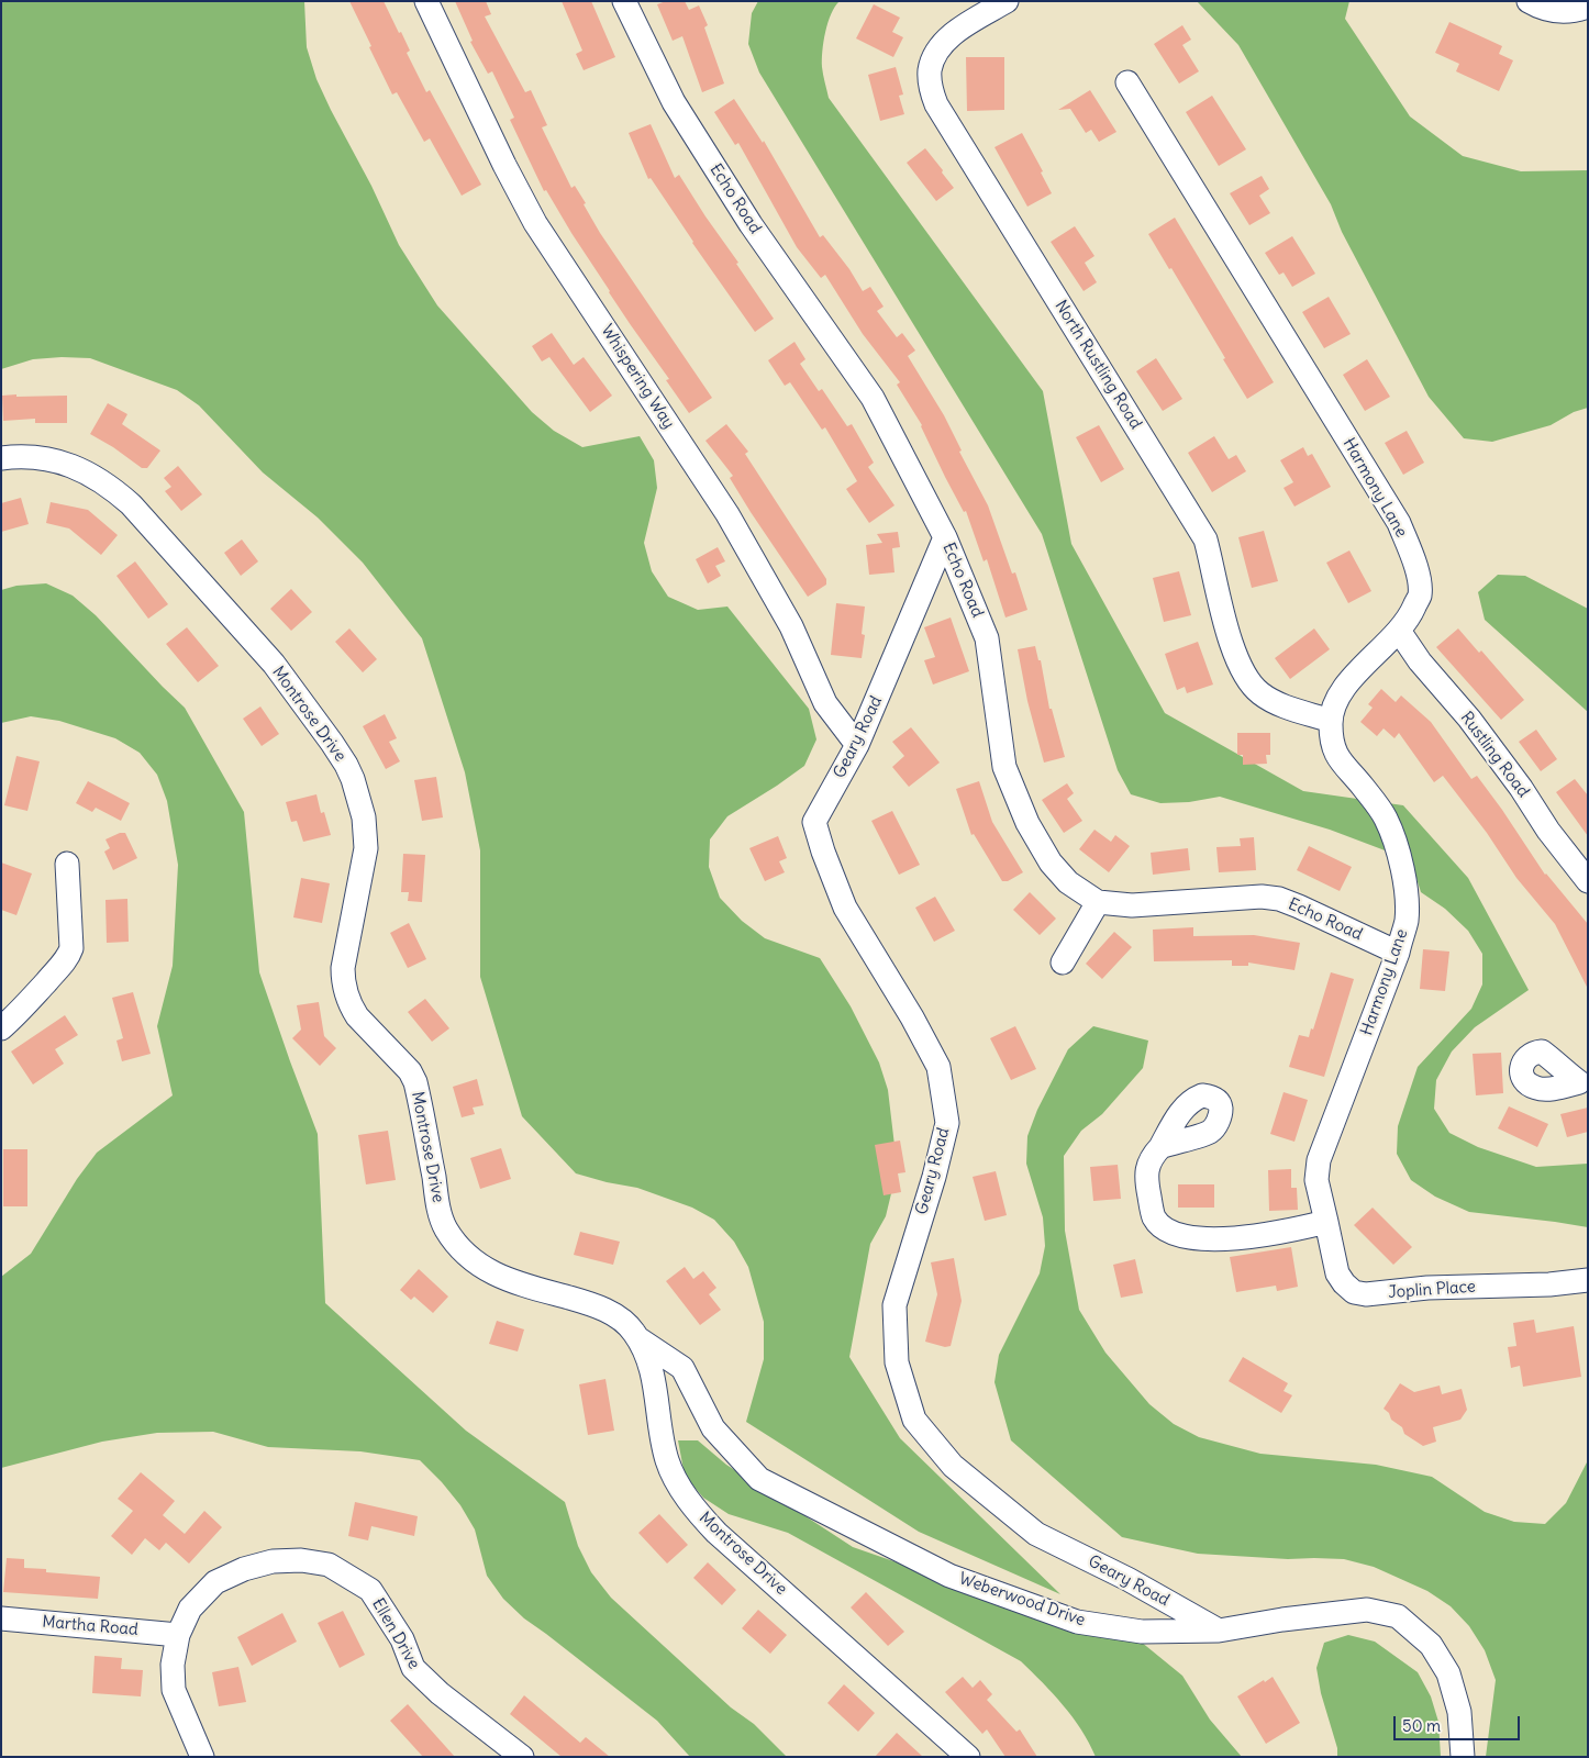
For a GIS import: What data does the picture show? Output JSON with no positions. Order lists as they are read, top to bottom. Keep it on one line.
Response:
{"streets":{"street":["Echo Road","North Rustling Road","Whispering Way","Harmony Lane","Montrose Drive","Geary Road","Rustling Road","Joplin Place","Weberwood Drive","Martha Road","Ellen Drive"]},"crossings":[["Echo Road","Harmony Lane"],["Echo Road","Geary Road"],["North Rustling Road","Harmony Lane"],["Whispering Way","Geary Road"],["Harmony Lane","Rustling Road"],["Harmony Lane","Joplin Place"],["Montrose Drive","Weberwood Drive"],["Geary Road","Weberwood Drive"],["Martha Road","Ellen Drive"]],"scale_bar":"50 m"}
